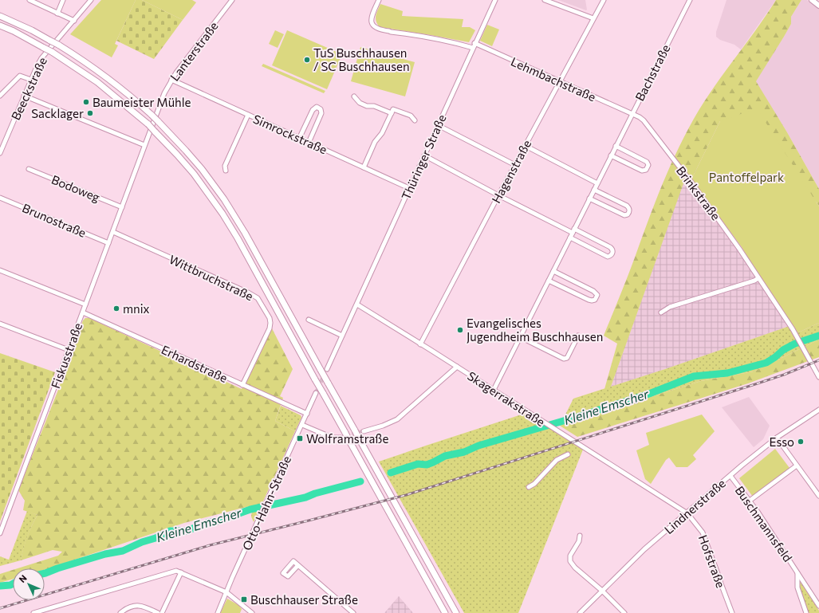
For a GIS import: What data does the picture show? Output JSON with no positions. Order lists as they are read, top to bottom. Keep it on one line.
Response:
{"streets":{"street":["Lanterstraße","Bachstraße","Lehmbachstraße","Beeckstraße","Simrockstraße","Thüringer Straße","Hagenstraße","Bodoweg","Brinkstraße","Brunostraße","Wittbruchstraße","Fiskusstraße","Erhardstraße","Skagerrakstraße","Otto-Hahn-Straße","Lindnerstraße","Buschmannsfeld","Hofstraße"]},"crossings":[["Lanterstraße","Simrockstraße"],["Lanterstraße","Fiskusstraße"],["Bachstraße","Lehmbachstraße"],["Bachstraße","Brinkstraße"],["Bachstraße","Skagerrakstraße"],["Lehmbachstraße","Thüringer Straße"],["Lehmbachstraße","Hagenstraße"],["Lehmbachstraße","Brinkstraße"],["Simrockstraße","Thüringer Straße"],["Thüringer Straße","Skagerrakstraße"],["Hagenstraße","Skagerrakstraße"],["Bodoweg","Fiskusstraße"],["Brunostraße","Fiskusstraße"],["Wittbruchstraße","Fiskusstraße"],["Wittbruchstraße","Erhardstraße"],["Fiskusstraße","Erhardstraße"],["Erhardstraße","Otto-Hahn-Straße"],["Skagerrakstraße","Lindnerstraße"],["Skagerrakstraße","Hofstraße"],["Lindnerstraße","Buschmannsfeld"],["Lindnerstraße","Hofstraße"]],"water":["Kleine Emscher"],"parks":["Pantoffelpark"],"places":{"other":["TuS Buschhausen / SC Buschhausen","Baumeister Mühle","Sacklager","mnix","Evangelisches Jugendheim Buschhausen","Esso"],"transit":["Wolframstraße","Buschhauser Straße"]},"north":"top left"}
